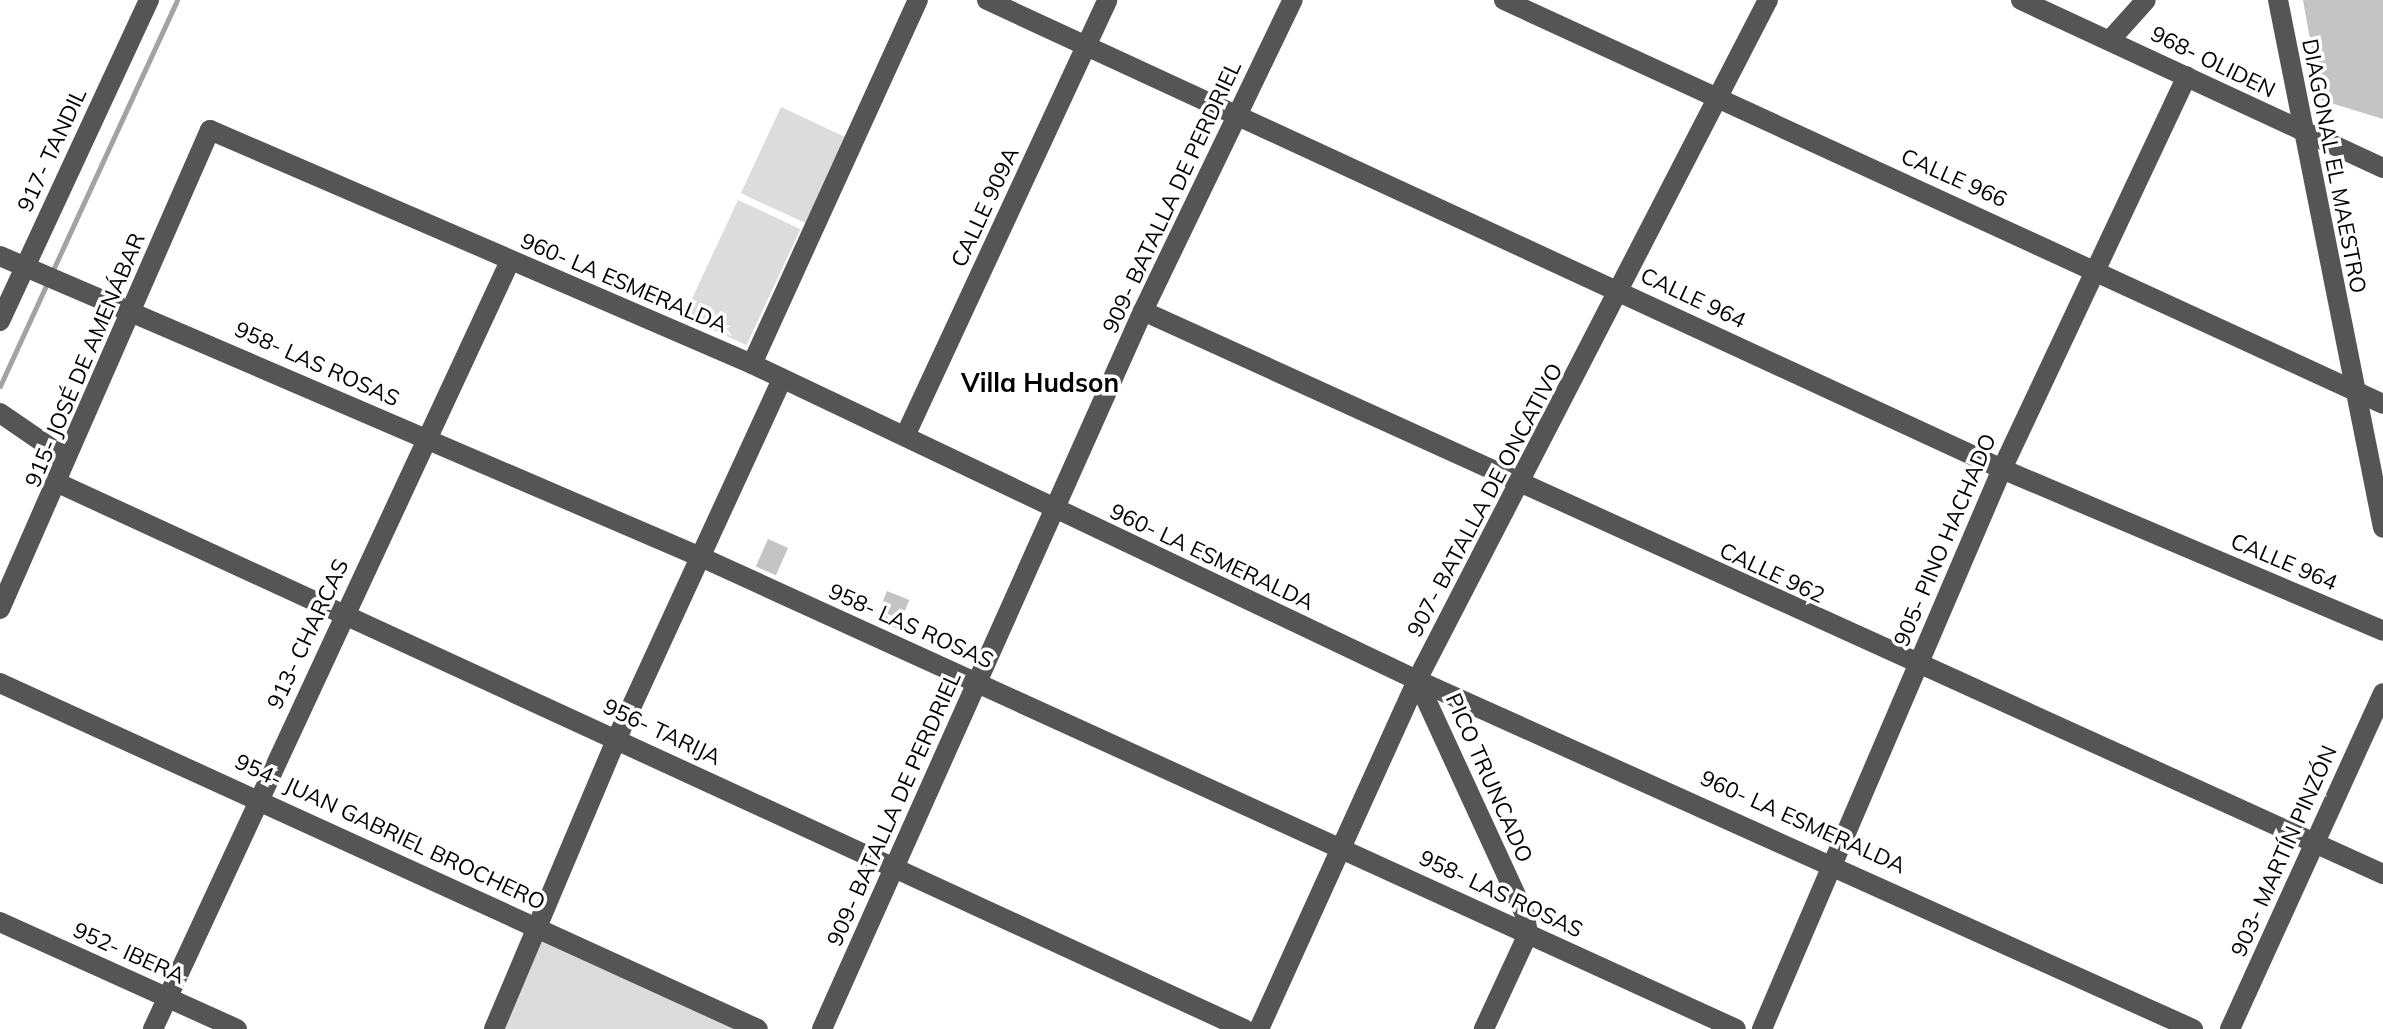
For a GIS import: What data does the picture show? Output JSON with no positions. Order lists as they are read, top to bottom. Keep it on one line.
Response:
{"streets":{"street":["968- OLIDEN","917- TANDIL","DIAGONAL EL MAESTRO","CALLE 966","909- BATALLA DE PERDRIEL","CALLE 909A","960- LA ESMERALDA","CALLE 964","915- JOSÉ DE AMENÁBAR","958- LAS ROSAS","907- BATALLA DE ONCATIVO","905- PINO HACHADO","CALLE 962","913- CHARCAS","956- TARIJA","PICO TRUNCADO","954- JUAN GABRIEL BROCHERO","903- MARTÍN PINZÓN","952- IBERA"]},"crossings":[["968- OLIDEN","DIAGONAL EL MAESTRO"],["968- OLIDEN","905- PINO HACHADO"],["917- TANDIL","958- LAS ROSAS"],["DIAGONAL EL MAESTRO","CALLE 966"],["CALLE 966","907- BATALLA DE ONCATIVO"],["CALLE 966","905- PINO HACHADO"],["909- BATALLA DE PERDRIEL","960- LA ESMERALDA"],["909- BATALLA DE PERDRIEL","CALLE 964"],["909- BATALLA DE PERDRIEL","958- LAS ROSAS"],["909- BATALLA DE PERDRIEL","CALLE 962"],["909- BATALLA DE PERDRIEL","956- TARIJA"],["CALLE 909A","960- LA ESMERALDA"],["CALLE 909A","CALLE 964"],["960- LA ESMERALDA","915- JOSÉ DE AMENÁBAR"],["960- LA ESMERALDA","907- BATALLA DE ONCATIVO"],["960- LA ESMERALDA","905- PINO HACHADO"],["960- LA ESMERALDA","913- CHARCAS"],["960- LA ESMERALDA","PICO TRUNCADO"],["CALLE 964","907- BATALLA DE ONCATIVO"],["CALLE 964","905- PINO HACHADO"],["915- JOSÉ DE AMENÁBAR","958- LAS ROSAS"],["915- JOSÉ DE AMENÁBAR","956- TARIJA"],["958- LAS ROSAS","907- BATALLA DE ONCATIVO"],["958- LAS ROSAS","913- CHARCAS"],["958- LAS ROSAS","PICO TRUNCADO"],["907- BATALLA DE ONCATIVO","CALLE 962"],["907- BATALLA DE ONCATIVO","PICO TRUNCADO"],["905- PINO HACHADO","CALLE 962"],["CALLE 962","903- MARTÍN PINZÓN"],["913- CHARCAS","956- TARIJA"],["913- CHARCAS","954- JUAN GABRIEL BROCHERO"],["913- CHARCAS","952- IBERA"]],"districts":["Villa Hudson"]}
